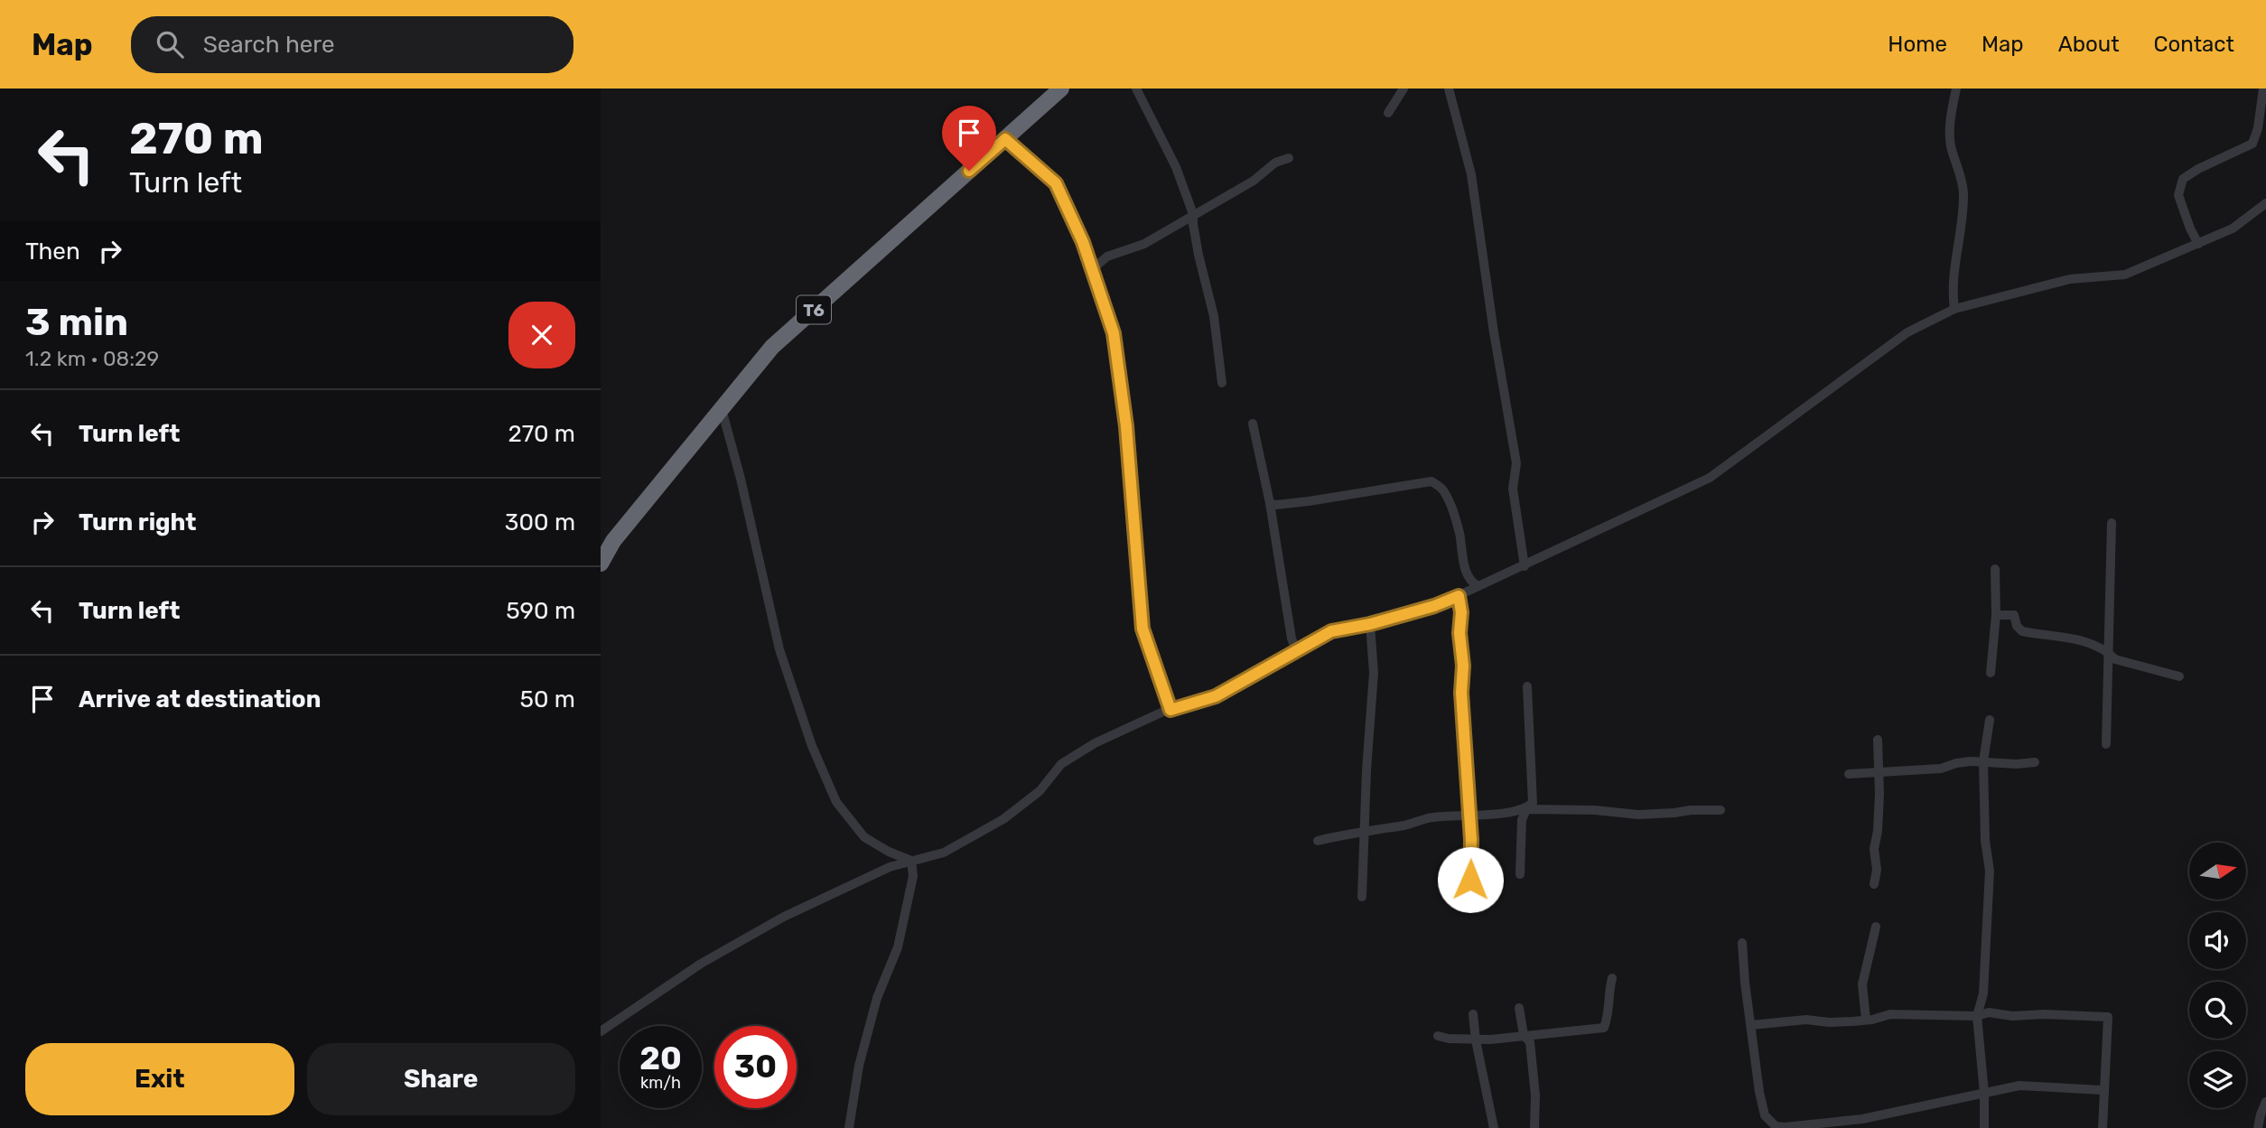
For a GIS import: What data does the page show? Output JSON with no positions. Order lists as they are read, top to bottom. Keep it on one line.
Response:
{"streets":{"highway":["T6"]},"north":"right","page":{"header":"Map","search":"Search here","nav":["Home","Map","About","Contact"],"turn":["270 m","Turn left"],"then":"Then","heading":["3 min","1.2 km · 08:29"],"list":[{"name":"Turn left","value":"270 m"},{"name":"Turn right","value":"300 m"},{"name":"Turn left","value":"590 m"},{"name":"Arrive at destination","value":"50 m"}],"speed":"20 km/h","limit":"30","buttons":["Exit","Share"]}}
